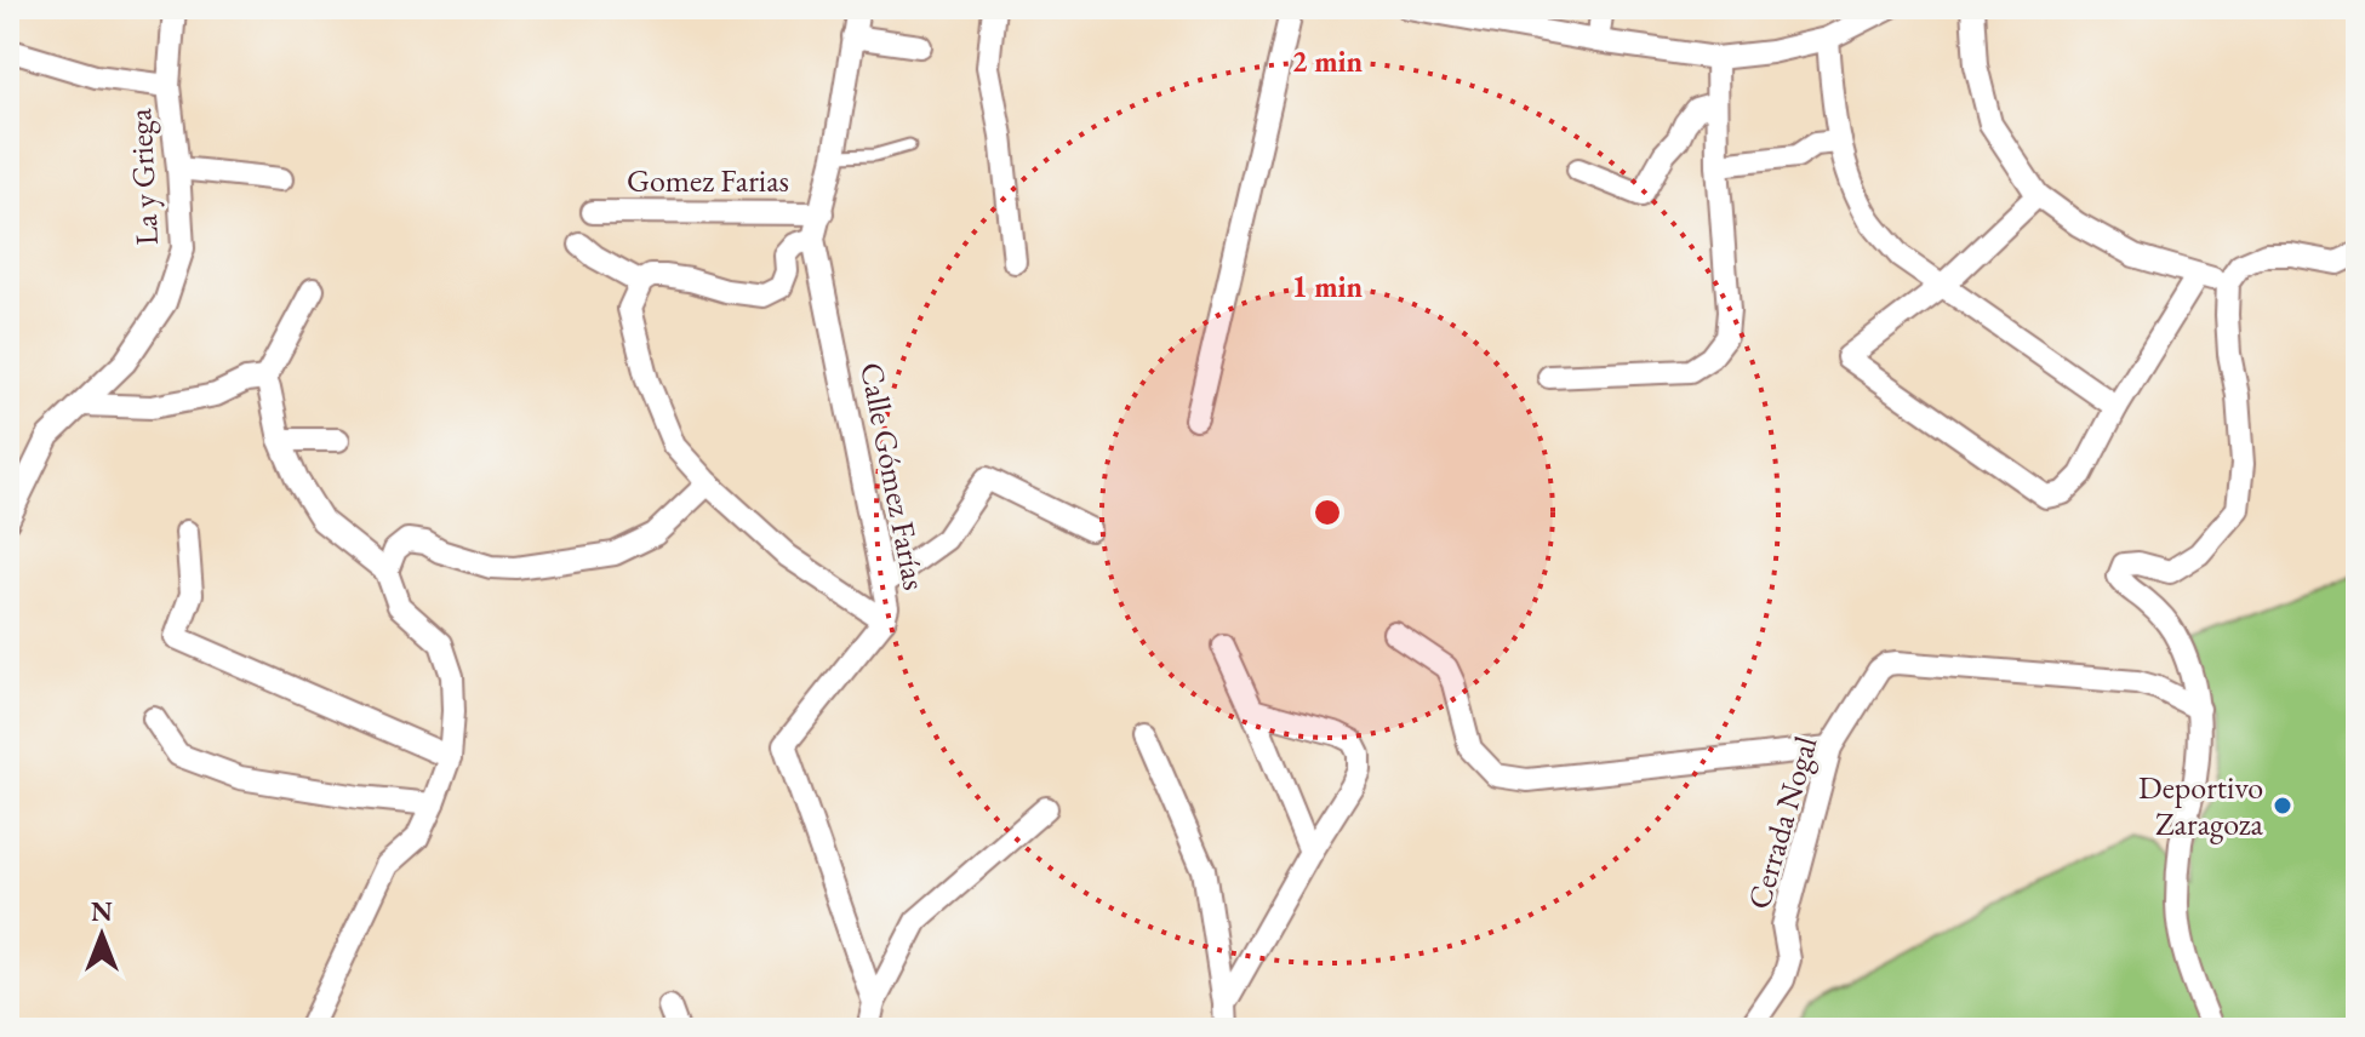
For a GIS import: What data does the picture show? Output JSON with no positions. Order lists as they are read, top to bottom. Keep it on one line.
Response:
{"streets":{"street":["La y Griega","Gomez Farias","Calle Gómez Farías","Cerrada Nogal"]},"places":["Deportivo Zaragoza"],"north":"top","rings":["2 min","1 min"]}
